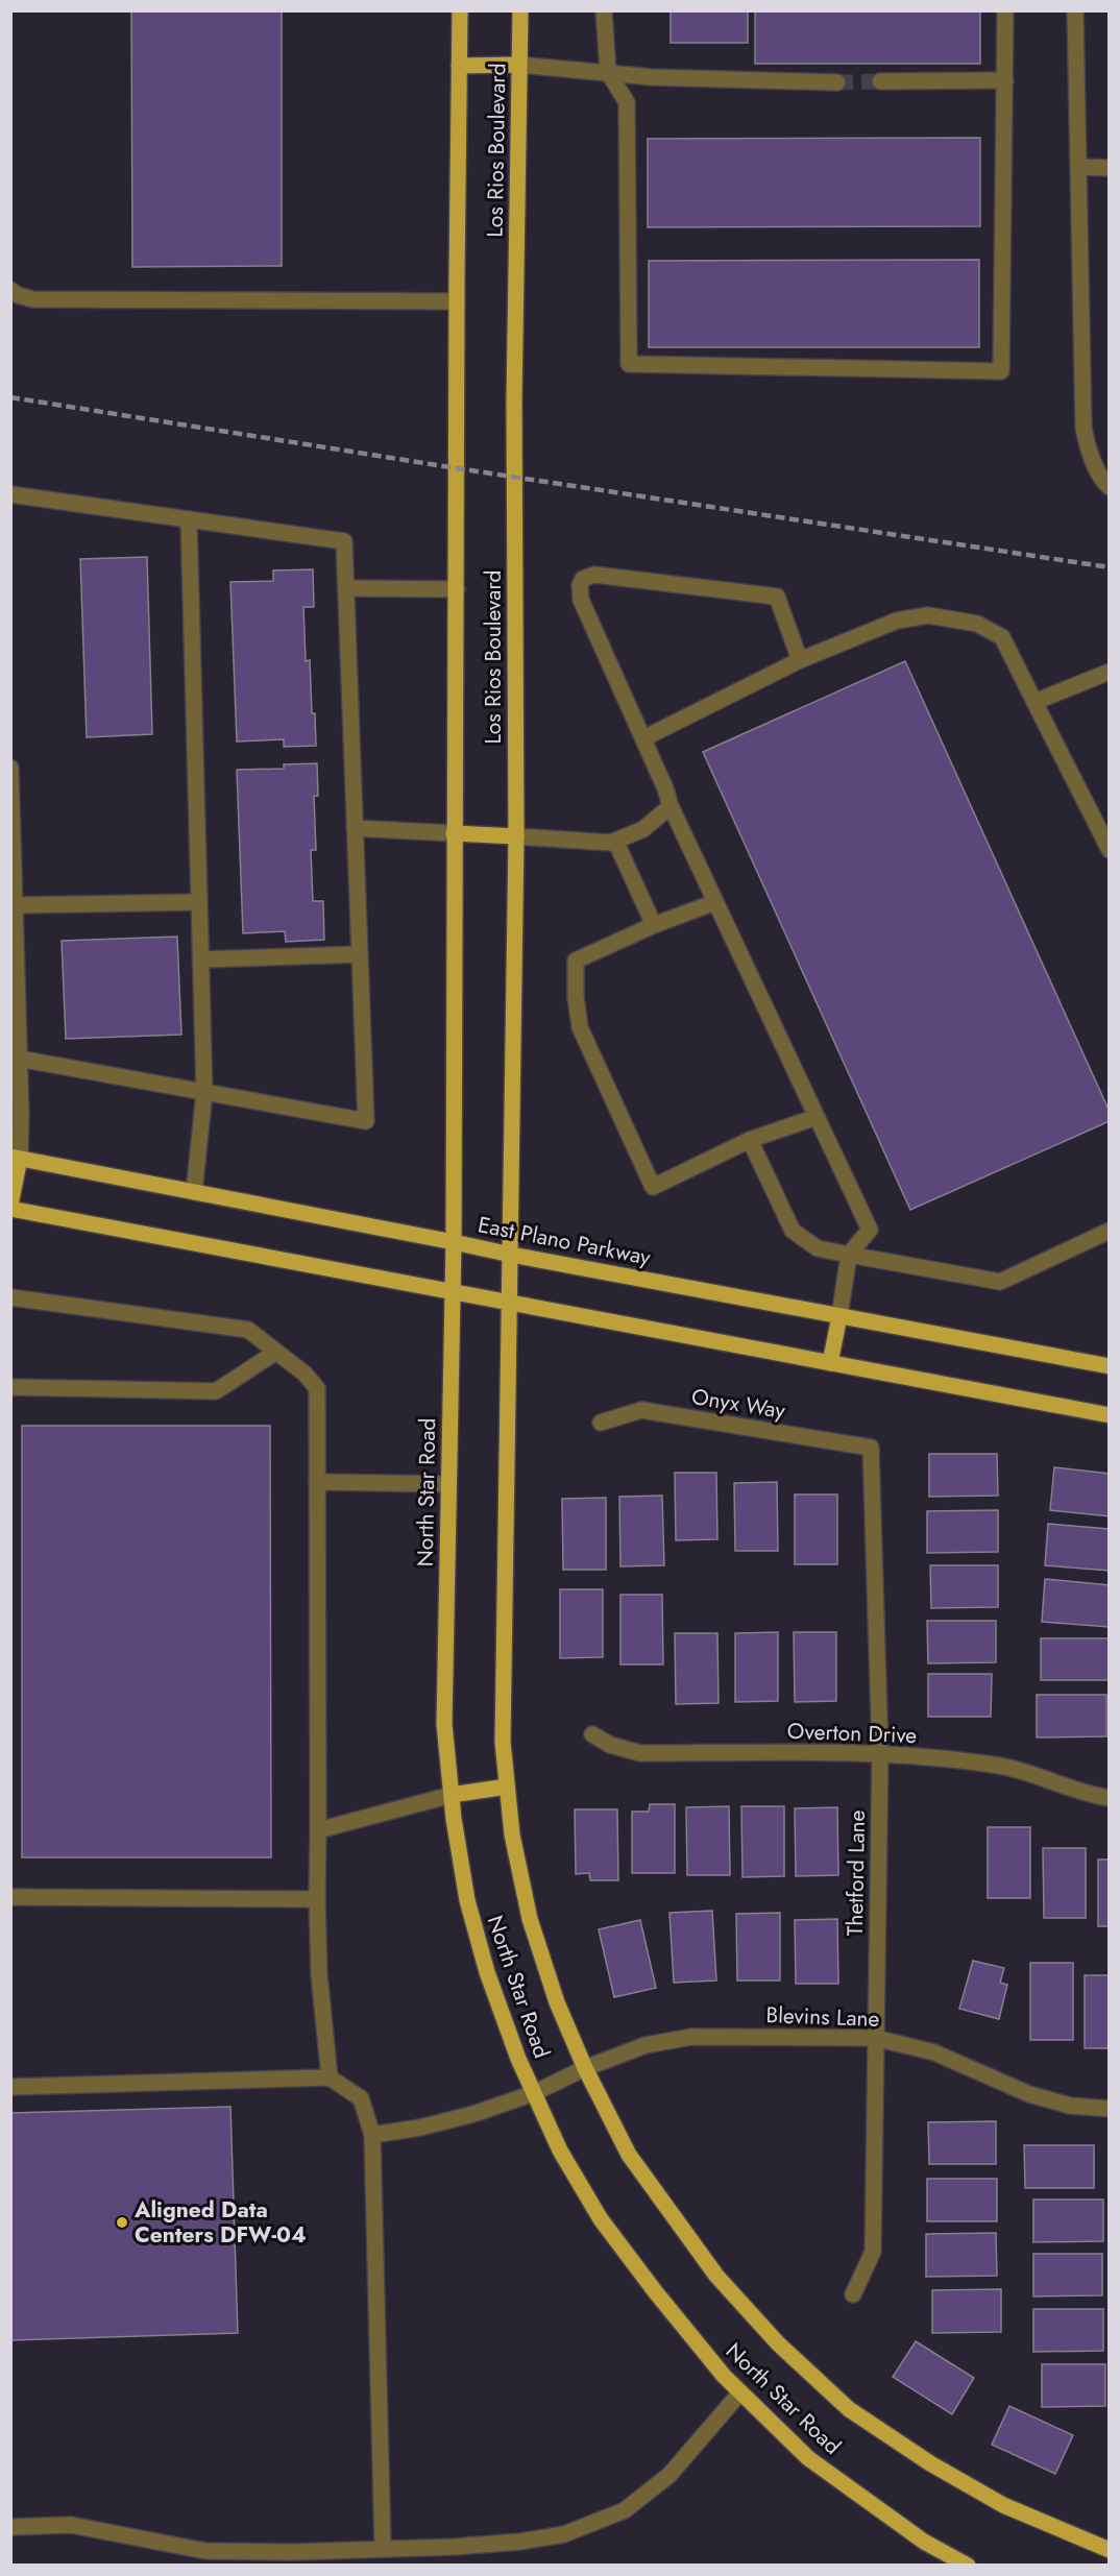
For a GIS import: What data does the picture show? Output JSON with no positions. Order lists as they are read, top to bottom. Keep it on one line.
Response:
{"streets":{"main road":["Los Rios Boulevard","East Plano Parkway","North Star Road"],"street":["Onyx Way","Overton Drive","Thetford Lane","Blevins Lane"]},"crossings":[["Los Rios Boulevard","East Plano Parkway"],["Los Rios Boulevard","North Star Road"],["East Plano Parkway","North Star Road"],["Onyx Way","Thetford Lane"],["North Star Road","Blevins Lane"],["Overton Drive","Thetford Lane"],["Thetford Lane","Blevins Lane"]],"places":["Aligned Data Centers DFW-04"]}
